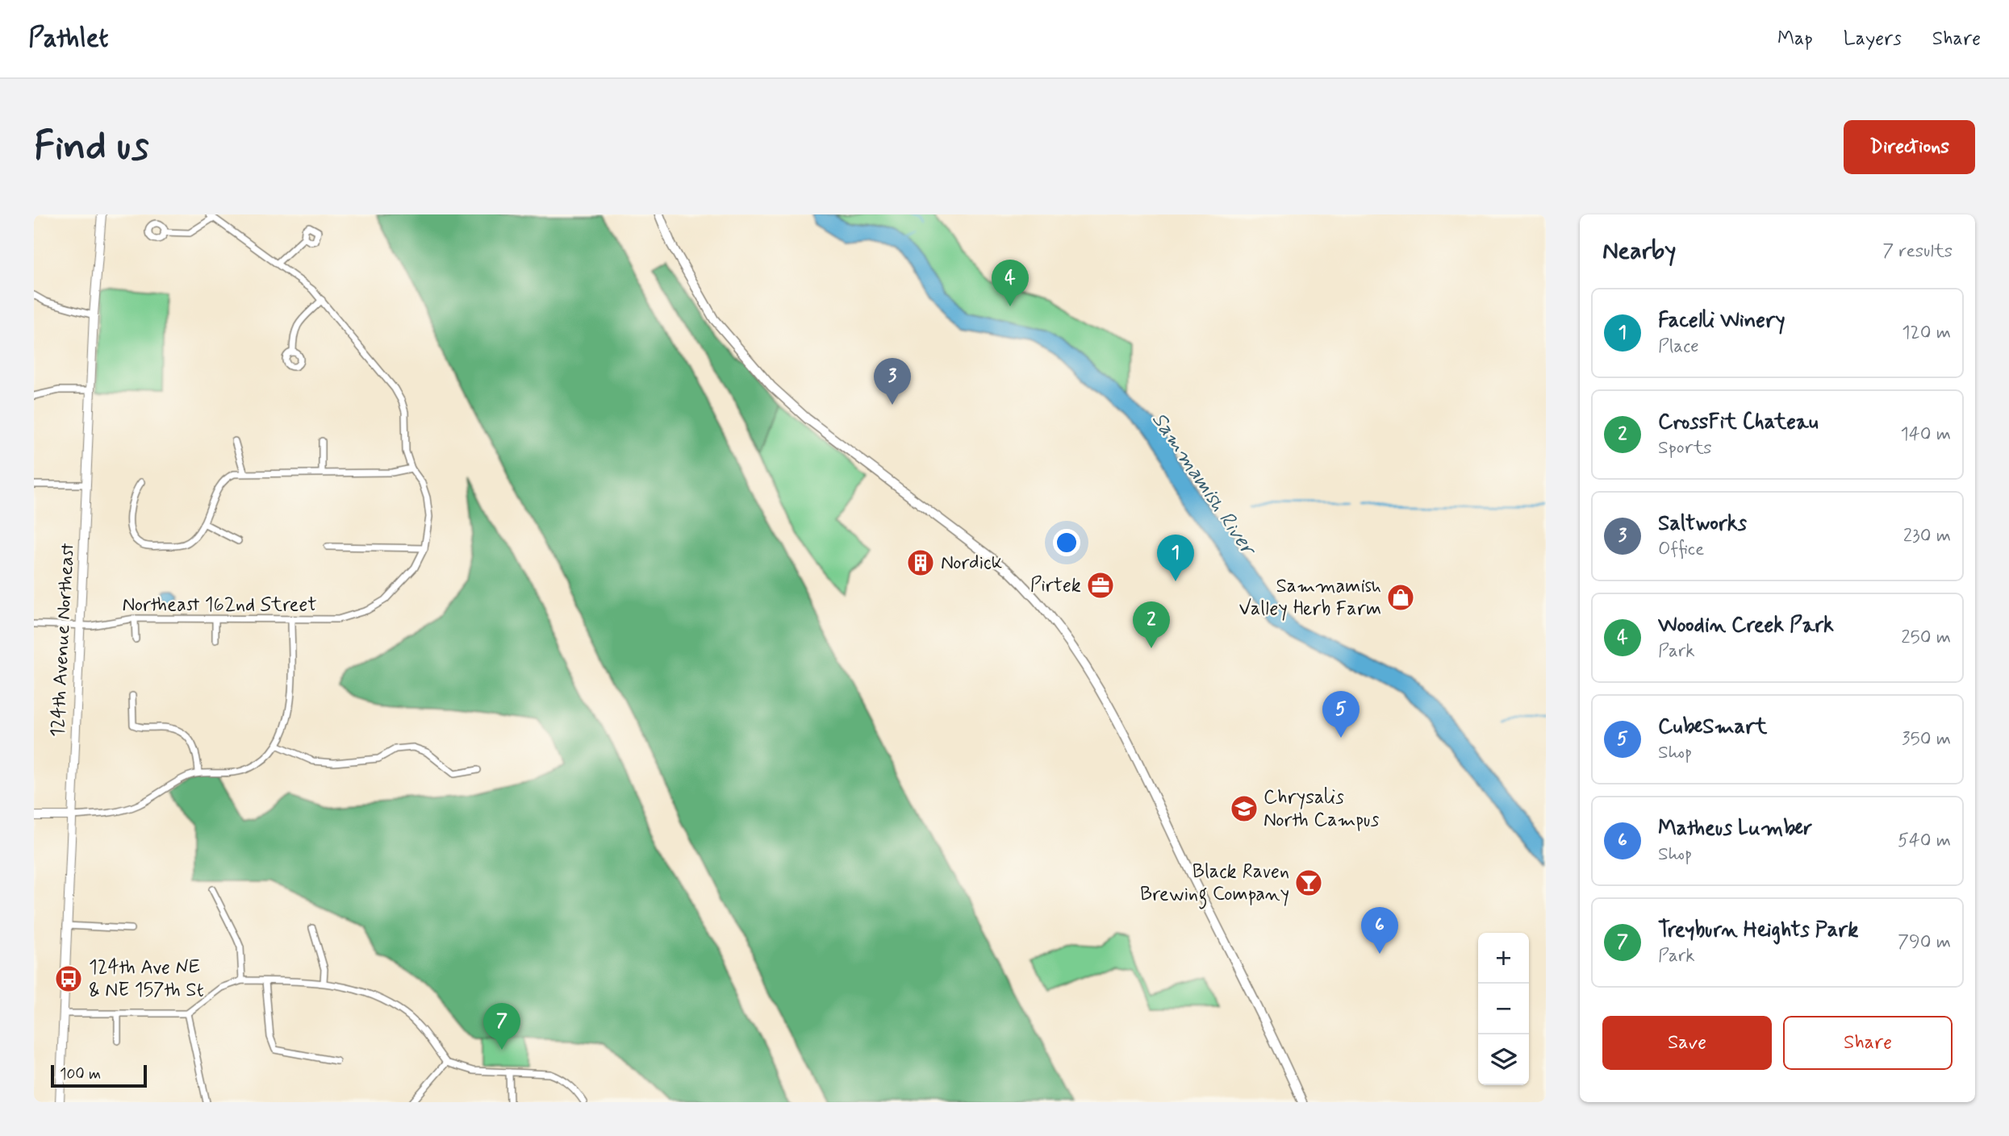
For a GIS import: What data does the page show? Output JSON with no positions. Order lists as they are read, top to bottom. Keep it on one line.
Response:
{"streets":{"street":["Northeast 162nd Street","124th Avenue Northeast"]},"crossings":[["Northeast 162nd Street","124th Avenue Northeast"]],"water":["Sammamish River"],"places":{"building":["Nordick"],"office":["Pirtek"],"shop":["Sammamish Valley Herb Farm"],"school or university":["Chrysalis North Campus"],"bar":["Black Raven Brewing Company"],"bus stop":["124th Ave NE & NE 157th St"]},"scale_bar":"100 m","page":{"header":"Pathlet","nav":["Map","Layers","Share"],"buttons":["Directions",["Save","Share"]],"title":"Find us","heading":["Nearby","7 results"],"pins":["4","3","1","2","5","6","7"],"list":[{"mark":"1","name":"Facelli Winery","note":"Place","value":"120 m"},{"mark":"2","name":"CrossFit Chateau","note":"Sports","value":"140 m"},{"mark":"3","name":"Saltworks","note":"Office","value":"230 m"},{"mark":"4","name":"Woodin Creek Park","note":"Park","value":"250 m"},{"mark":"5","name":"CubeSmart","note":"Shop","value":"350 m"},{"mark":"6","name":"Matheus Lumber","note":"Shop","value":"540 m"},{"mark":"7","name":"Treyburn Heights Park","note":"Park","value":"790 m"}],"map_buttons":["+","−"],"scale":"100 m"}}
